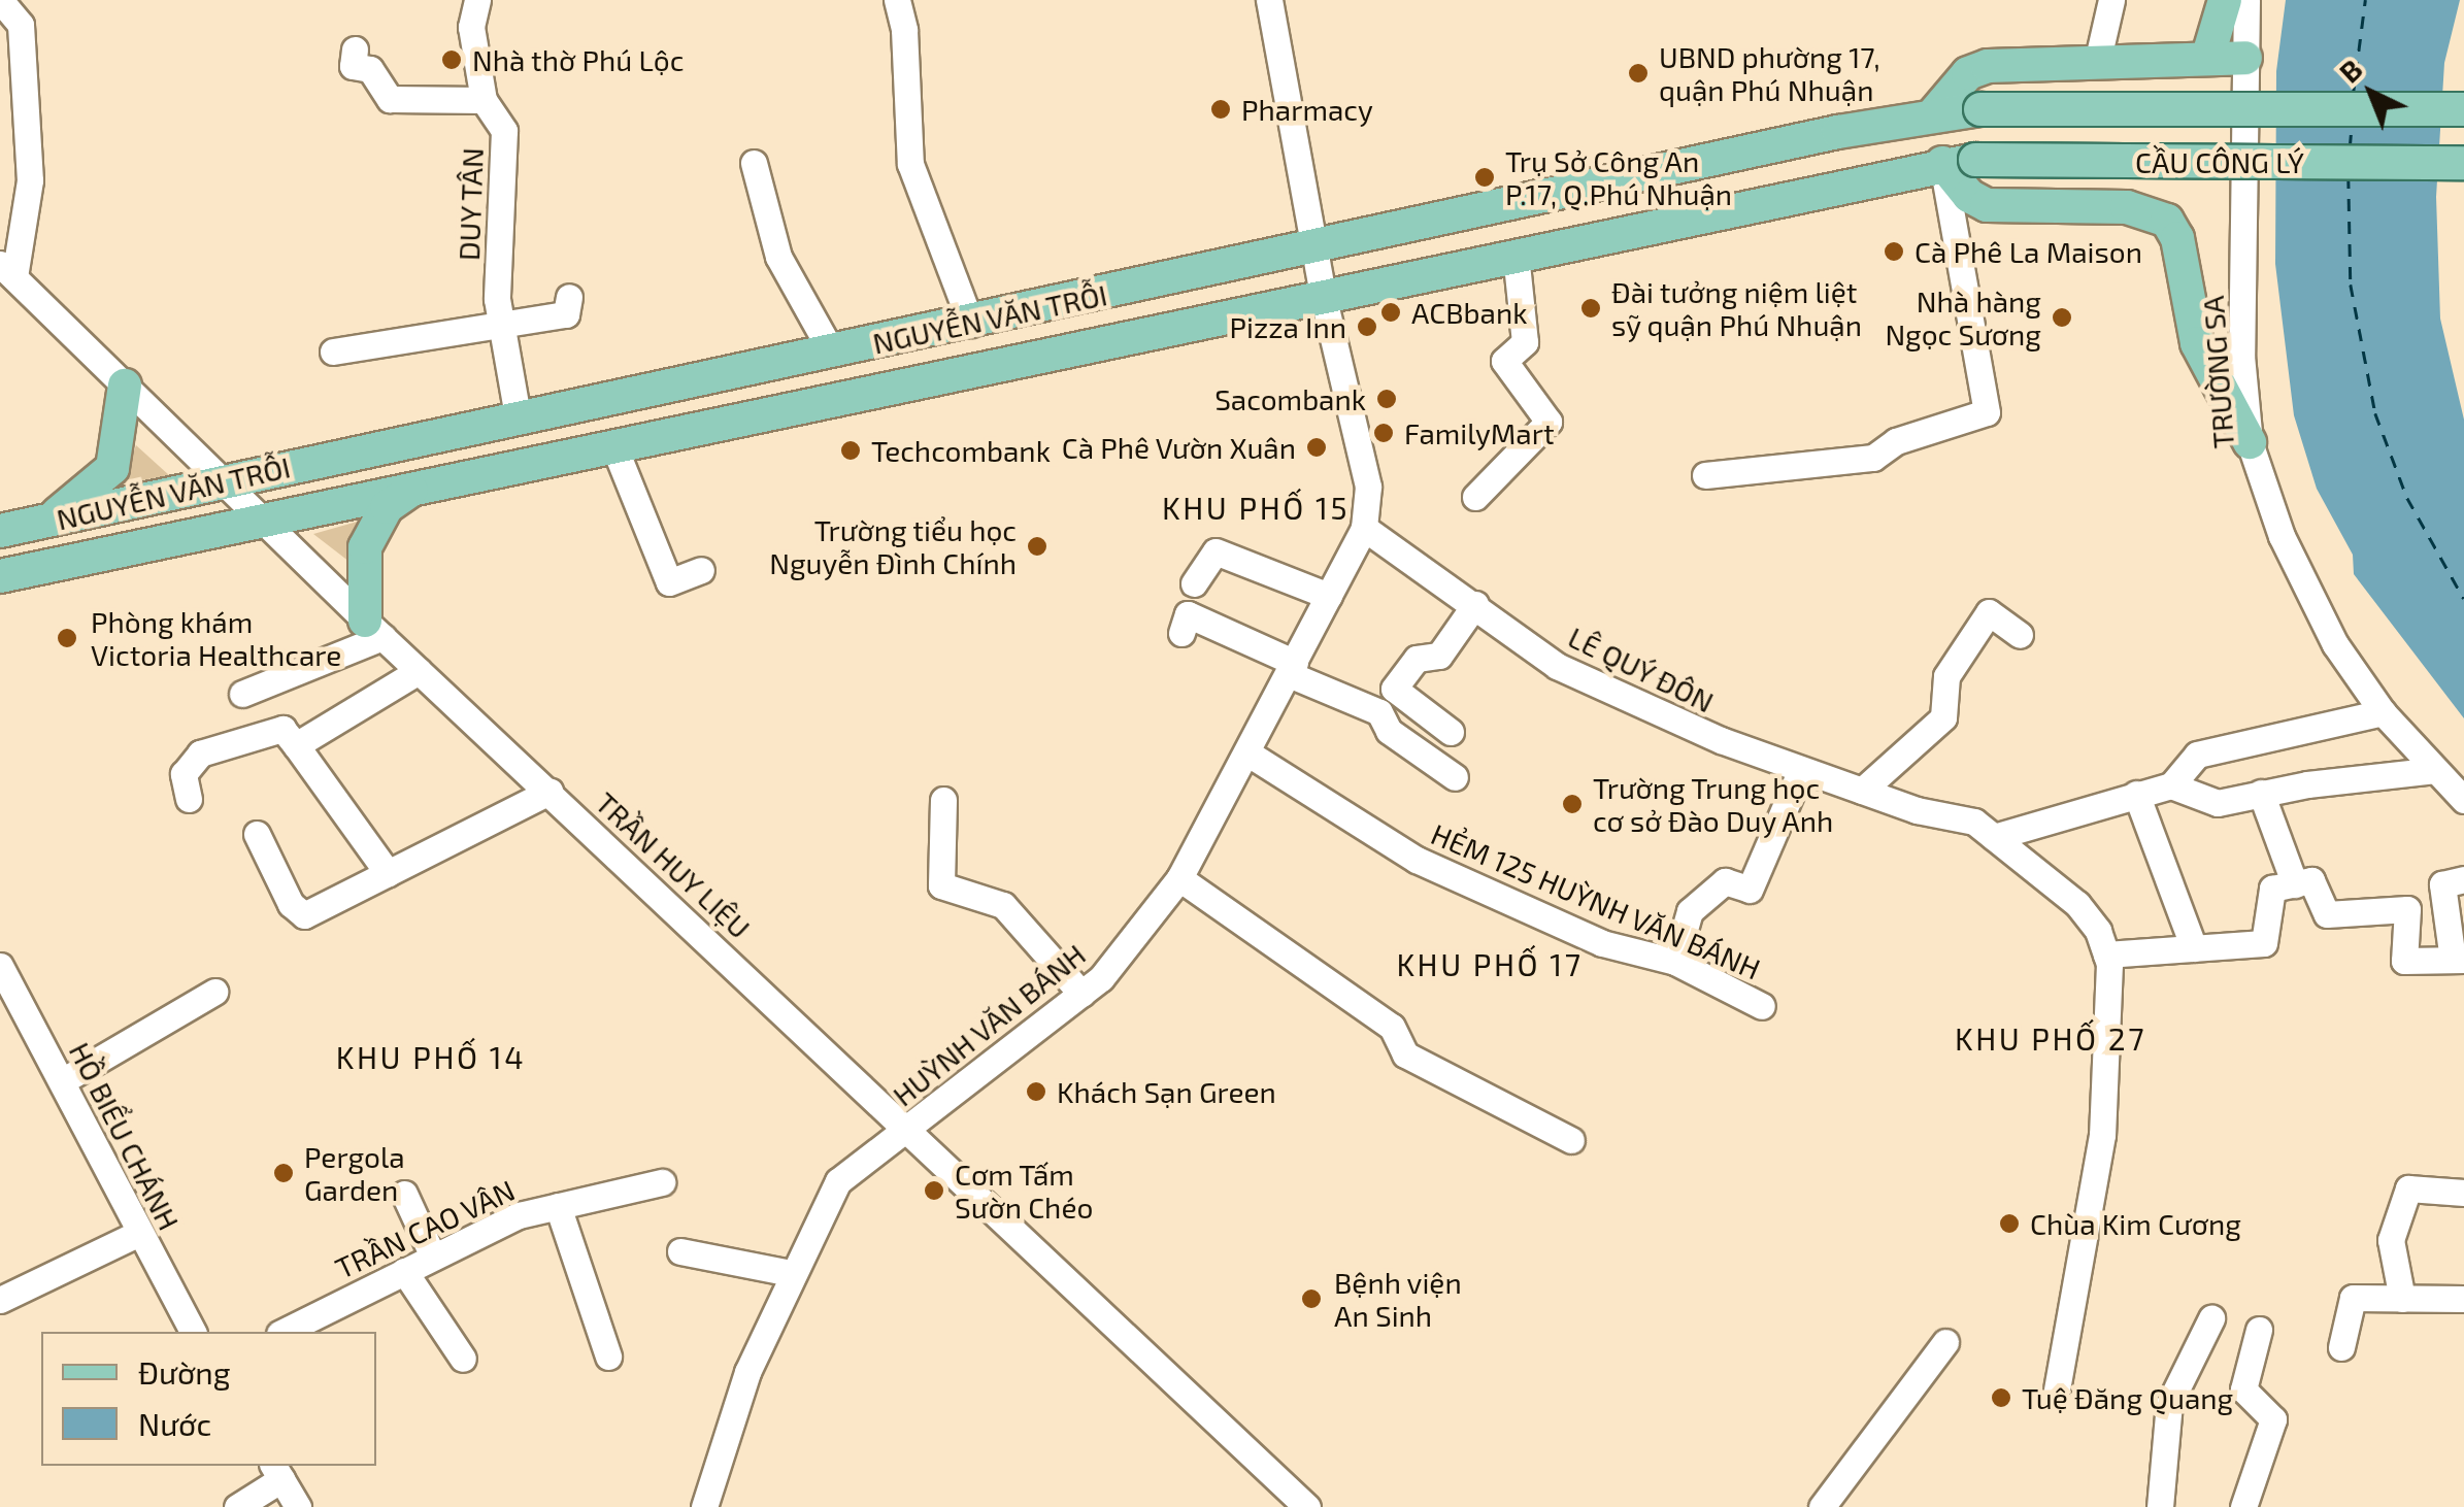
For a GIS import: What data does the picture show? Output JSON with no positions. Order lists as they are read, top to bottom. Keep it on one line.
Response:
{"streets":{"main road":["CẦU CÔNG LÝ","NGUYỄN VĂN TRỖI"],"street":["DUY TÂN","TRƯỜNG SA","LÊ QUÝ ÐÔN","TRẦN HUY LIỆU","HẺM 125 HUỲNH VĂN BÁNH","HUỲNH VĂN BÁNH","HỒ BIỂU CHÁNH","TRẦN CAO VÂN"]},"crossings":[["CẦU CÔNG LÝ","NGUYỄN VĂN TRỖI"],["DUY TÂN","NGUYỄN VĂN TRỖI"],["NGUYỄN VĂN TRỖI","TRẦN HUY LIỆU"],["NGUYỄN VĂN TRỖI","HUỲNH VĂN BÁNH"],["LÊ QUÝ ÐÔN","HUỲNH VĂN BÁNH"],["TRẦN HUY LIỆU","HUỲNH VĂN BÁNH"],["HẺM 125 HUỲNH VĂN BÁNH","HUỲNH VĂN BÁNH"]],"districts":["KHU PHỐ 15","KHU PHỐ 17","KHU PHỐ 27","KHU PHỐ 14"],"places":["Nhà thờ Phú Lộc","UBND phường 17, quận Phú Nhuận","Pharmacy","Trụ Sở Công An P.17, Q.Phú Nhuận","Cà Phê La Maison","Đài tưởng niệm liệt sỹ quận Phú Nhuận","ACBbank","Nhà hàng Ngọc Sương","Pizza Inn","Sacombank","FamilyMart","Cà Phê Vườn Xuân","Techcombank","Trường tiểu học Nguyễn Đình Chính","Phòng khám Victoria Healthcare","Trường Trung học cơ sở Đào Duy Anh","Khách Sạn Green","Pergola Garden","Cơm Tấm Sườn Chéo","Chùa Kim Cương","Bệnh viện An Sinh","Tuệ Đăng Quang"],"legend":["Đường","Nước"],"north":"top left"}
